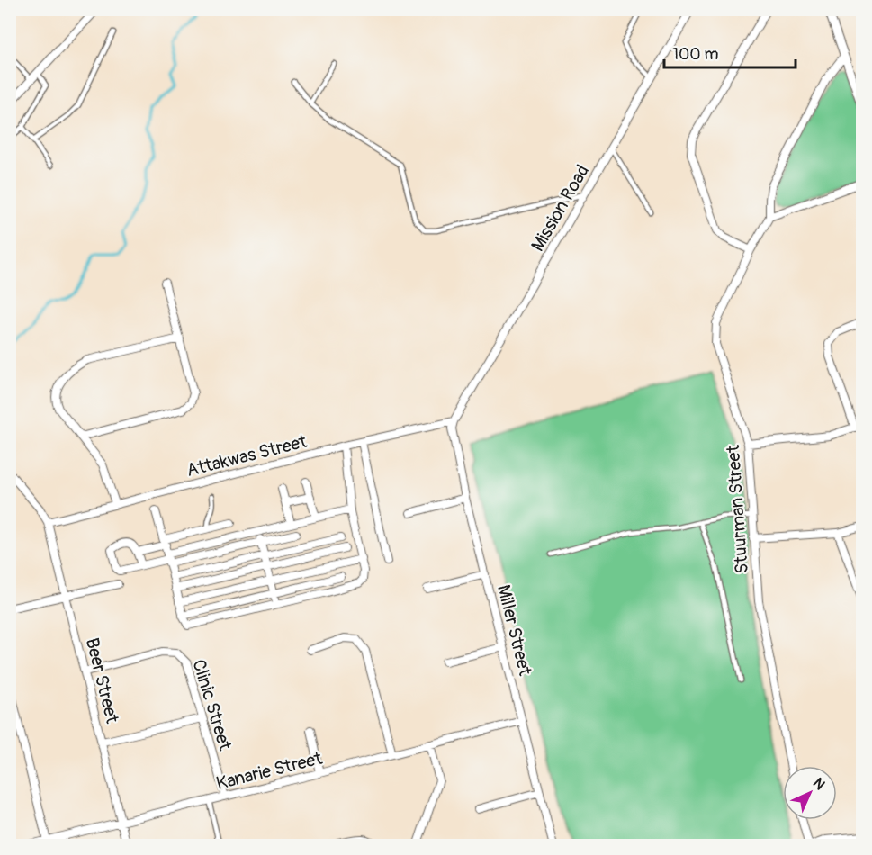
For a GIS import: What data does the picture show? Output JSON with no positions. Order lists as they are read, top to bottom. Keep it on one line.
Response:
{"streets":{"street":["Mission Road","Attakwas Street","Stuurman Street","Miller Street","Beer Street","Clinic Street","Kanarie Street"]},"crossings":[["Mission Road","Attakwas Street"],["Mission Road","Miller Street"],["Attakwas Street","Miller Street"],["Attakwas Street","Beer Street"],["Miller Street","Kanarie Street"],["Beer Street","Clinic Street"],["Beer Street","Kanarie Street"],["Clinic Street","Kanarie Street"]],"scale_bar":"100 m","north":"top right"}
